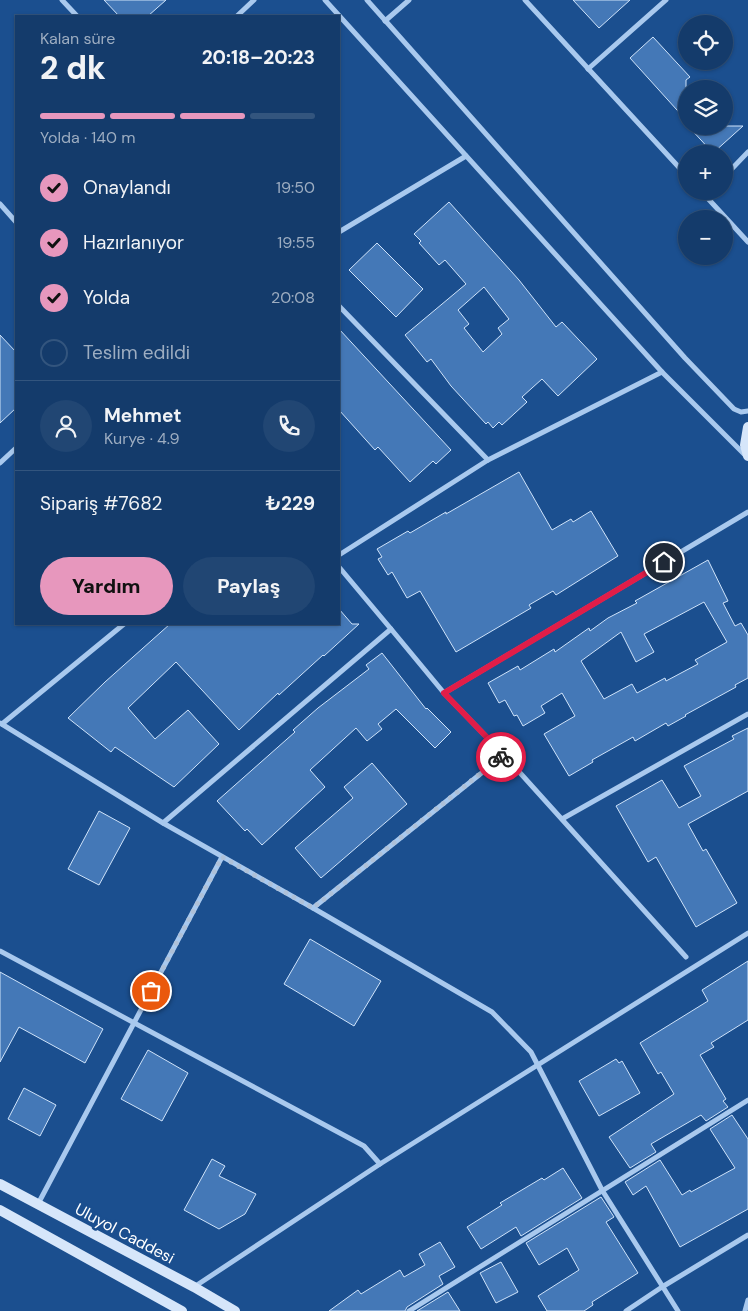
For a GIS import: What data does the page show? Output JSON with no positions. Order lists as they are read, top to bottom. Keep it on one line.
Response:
{"streets":{"main road":["Uluyol Caddesi"]},"page":{"map_buttons":["+","−"],"heading":["2 dk","Kalan süre","20:18–20:23"],"panel":["Mehmet","Kurye · 4.9","Sipariş #7682","₺229"],"bar":"Yolda · 140 m","list":[["Onaylandı","19:50"],["Hazırlanıyor","19:55"],["Yolda","20:08"],"Teslim edildi"],"buttons":["Yardım","Paylaş"]}}
